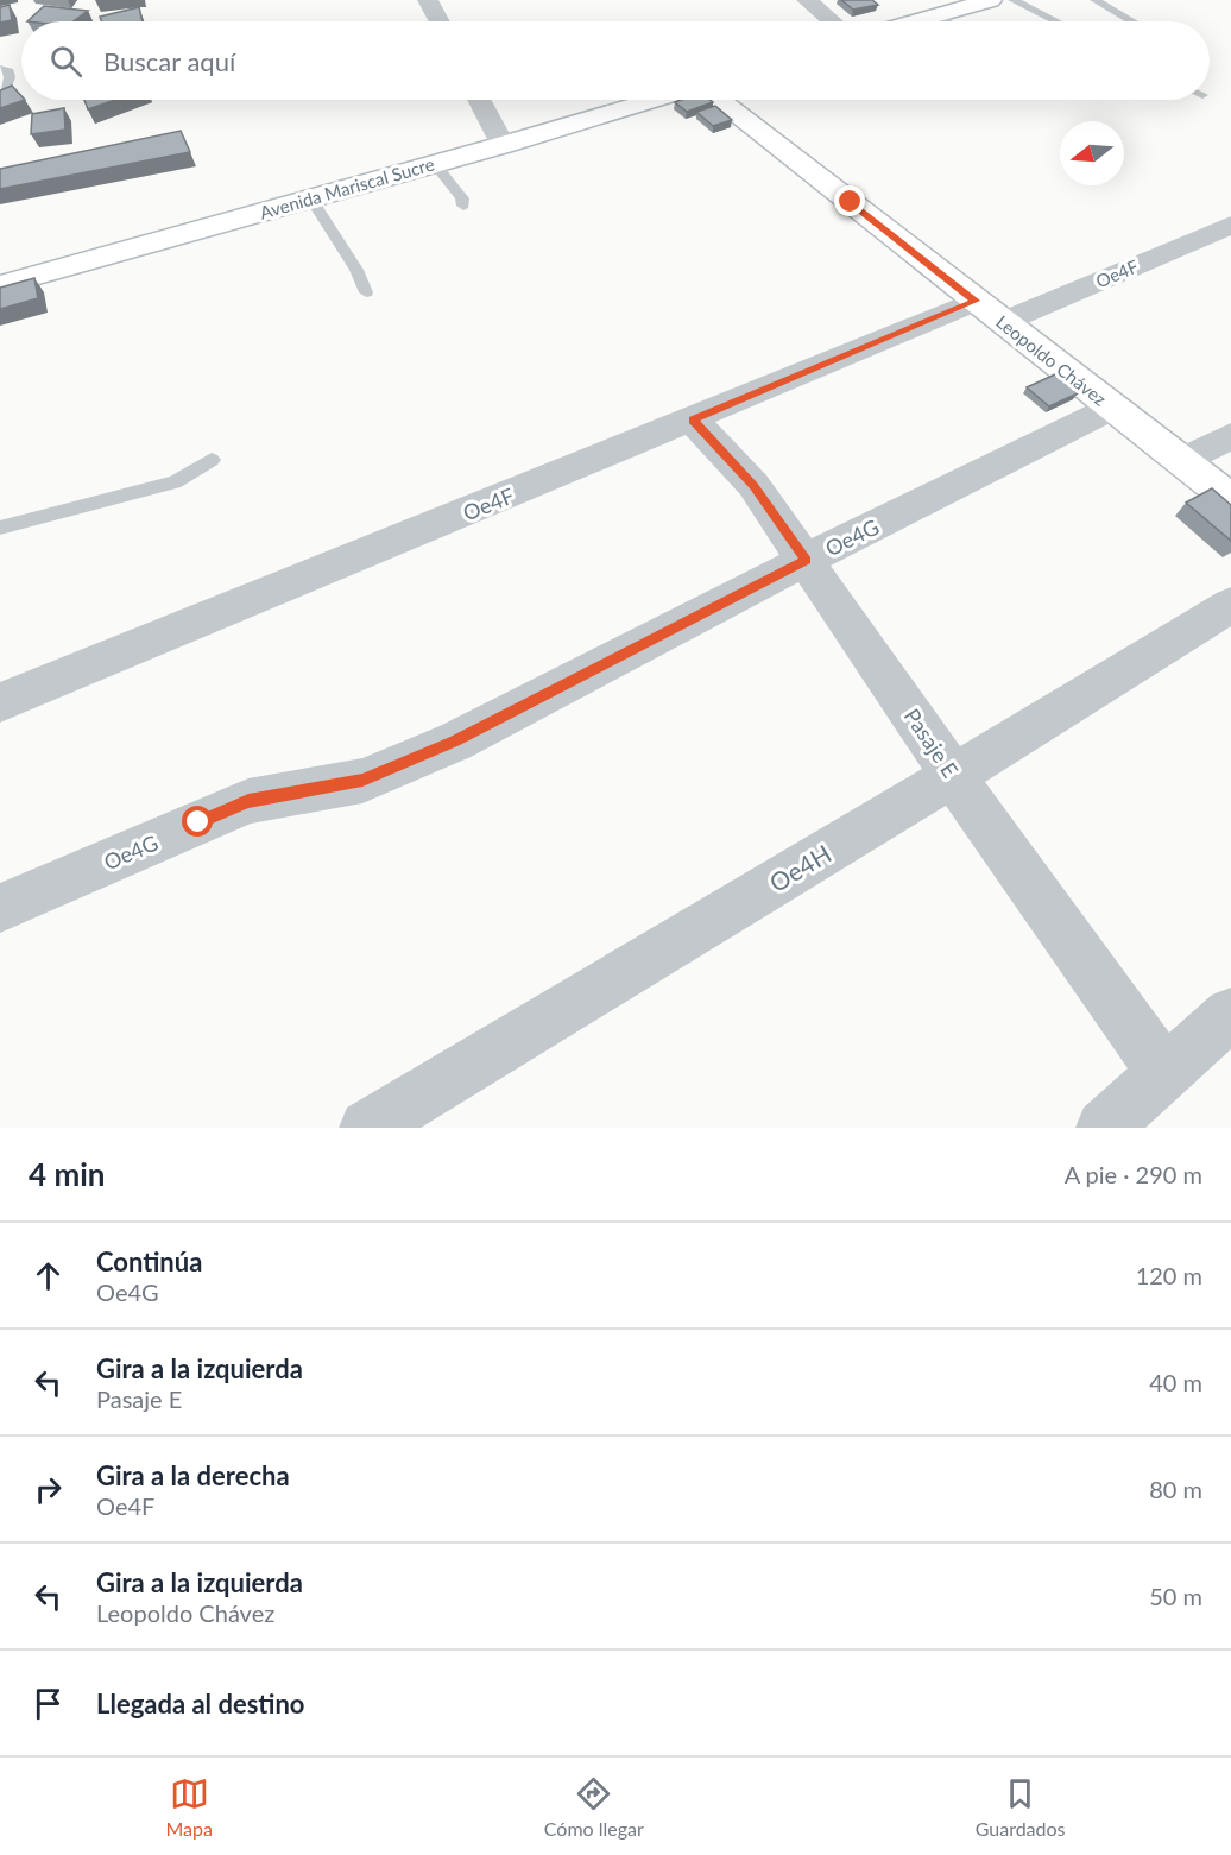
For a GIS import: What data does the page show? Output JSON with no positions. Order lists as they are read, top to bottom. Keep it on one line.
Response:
{"streets":{"main road":["Avenida Mariscal Sucre","Leopoldo Chávez"],"street":["Oe4F","Oe4G","Pasaje E","Oe4H"]},"crossings":[["Oe4F","Leopoldo Chávez"],["Oe4F","Pasaje E"],["Leopoldo Chávez","Oe4G"],["Oe4G","Pasaje E"],["Pasaje E","Oe4H"]],"north":"left","page":{"search":"Buscar aquí","heading":["4 min","A pie · 290 m"],"list":[["Continúa","Oe4G","120 m"],["Gira a la izquierda","Pasaje E","40 m"],["Gira a la derecha","Oe4F","80 m"],["Gira a la izquierda","Leopoldo Chávez","50 m"],"Llegada al destino"],"nav":["Mapa","Cómo llegar","Guardados"]}}
